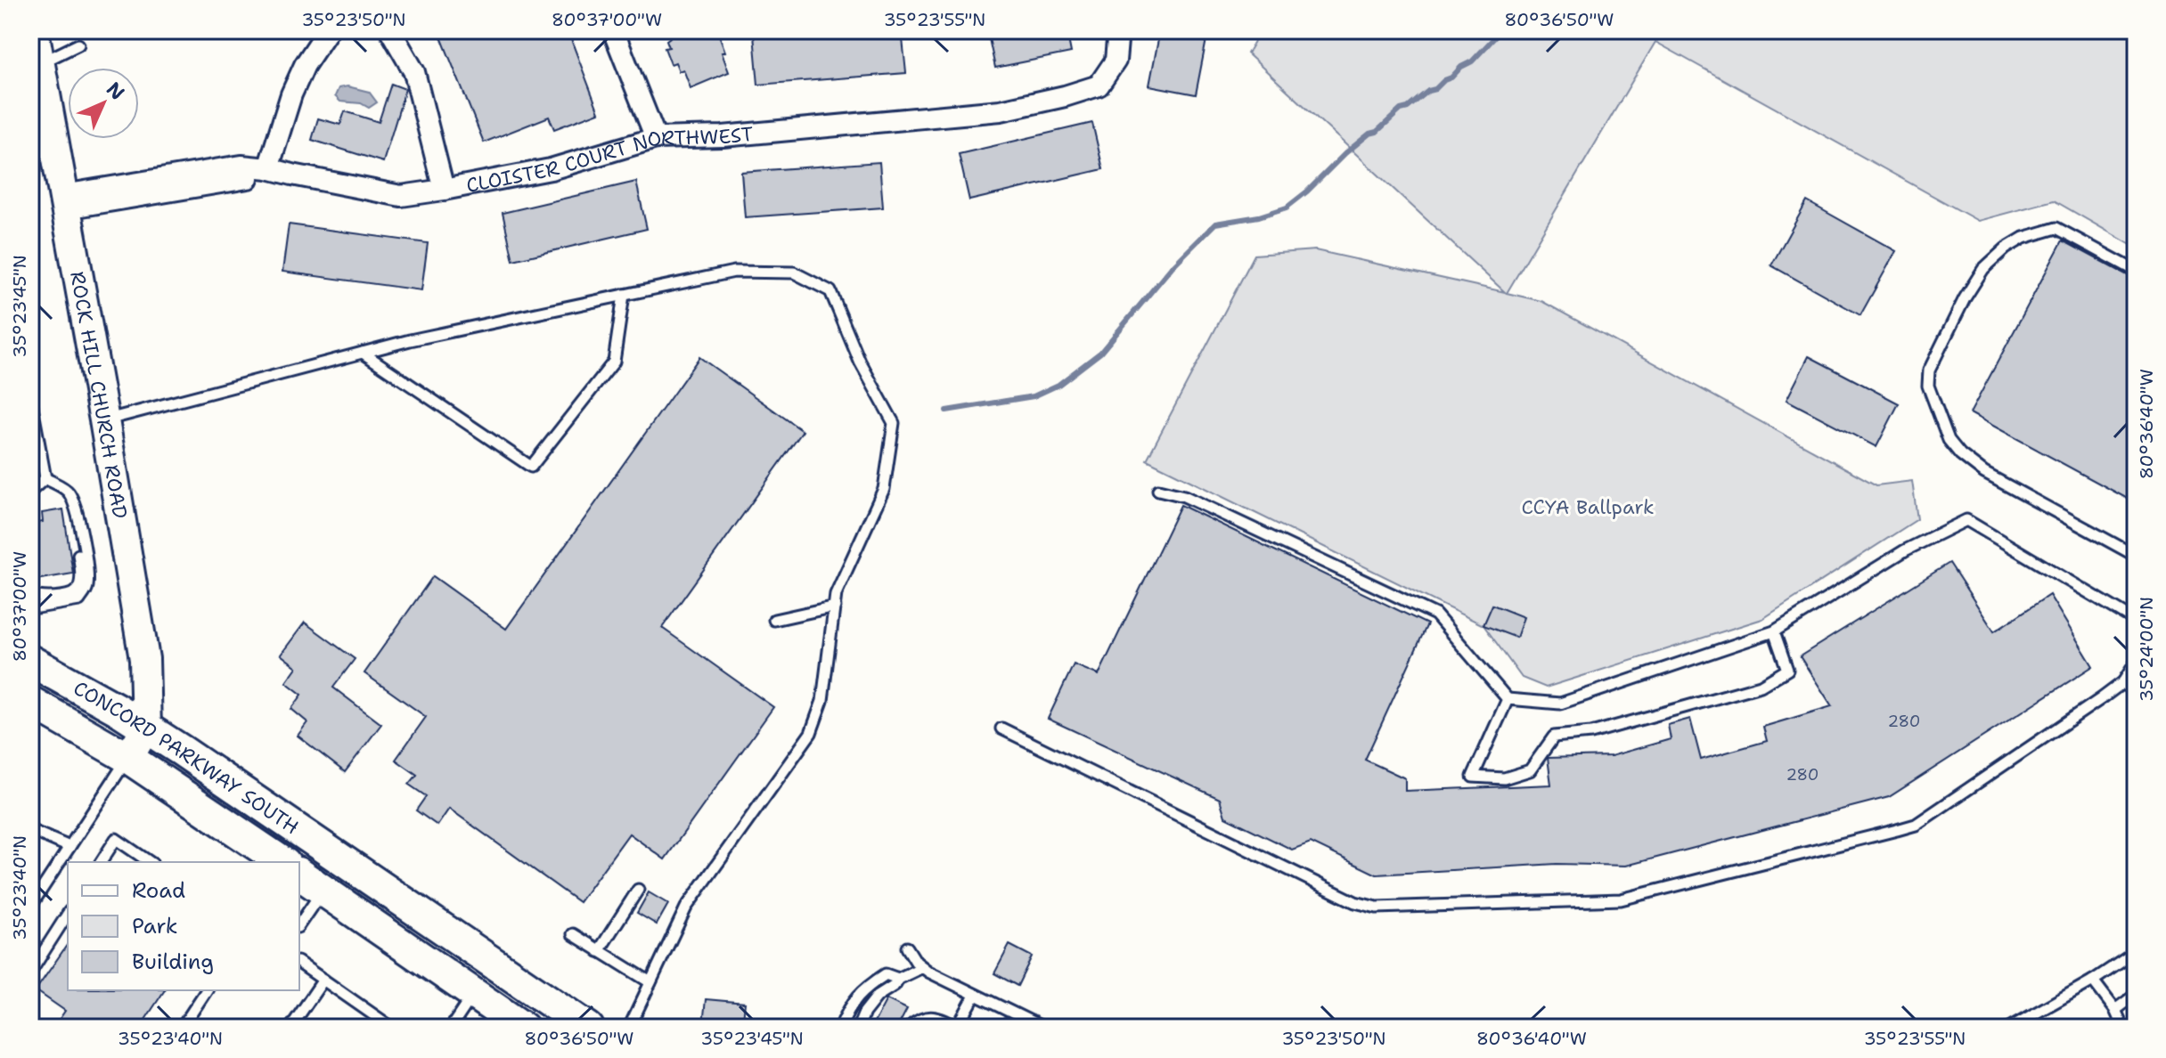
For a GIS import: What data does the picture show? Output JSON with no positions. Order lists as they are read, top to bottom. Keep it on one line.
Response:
{"streets":{"main road":["ROCK HILL CHURCH ROAD","CONCORD PARKWAY SOUTH"],"street":["CLOISTER COURT NORTHWEST"]},"crossings":[["CLOISTER COURT NORTHWEST","ROCK HILL CHURCH ROAD"],["ROCK HILL CHURCH ROAD","CONCORD PARKWAY SOUTH"]],"parks":["CCYA Ballpark"],"house_numbers":["280","280"],"legend":["Road","Park","Building"],"north":"top right","coordinates":["35°23'50\"N","80°37'00\"W","35°23'55\"N","80°36'50\"W","35°23'45\"N","80°36'40\"W","35°24'00\"N","35°23'40\"N"]}
